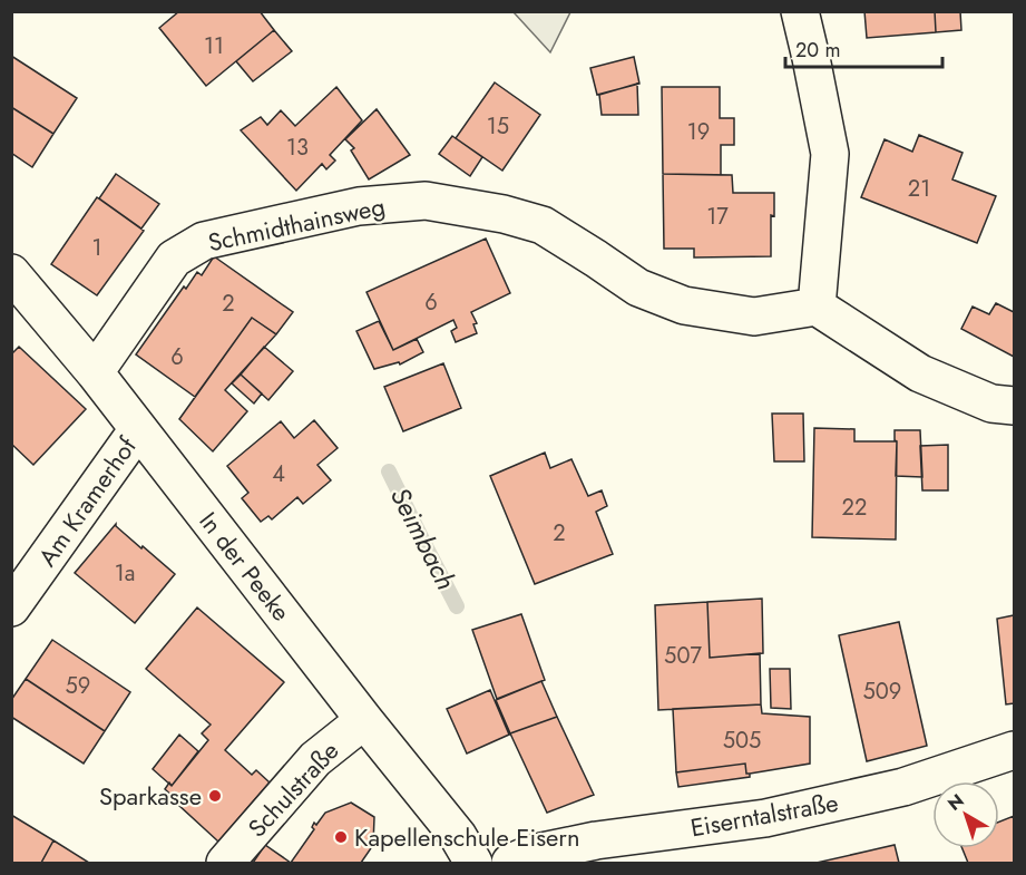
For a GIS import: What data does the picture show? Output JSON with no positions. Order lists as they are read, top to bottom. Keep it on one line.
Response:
{"streets":{"street":["Schmidthainsweg","Am Kramerhof","In der Peeke","Schulstraße","Eiserntalstraße"]},"crossings":[["Schmidthainsweg","In der Peeke"],["Am Kramerhof","In der Peeke"],["In der Peeke","Schulstraße"]],"water":["Seimbach"],"places":["Sparkasse","Kapellenschule Eisern"],"house_numbers":["11","15","19","13","21","17","1","6","2","6","4","22","2","1a","507","59","509","505"],"scale_bar":"20 m","north":"top left"}
